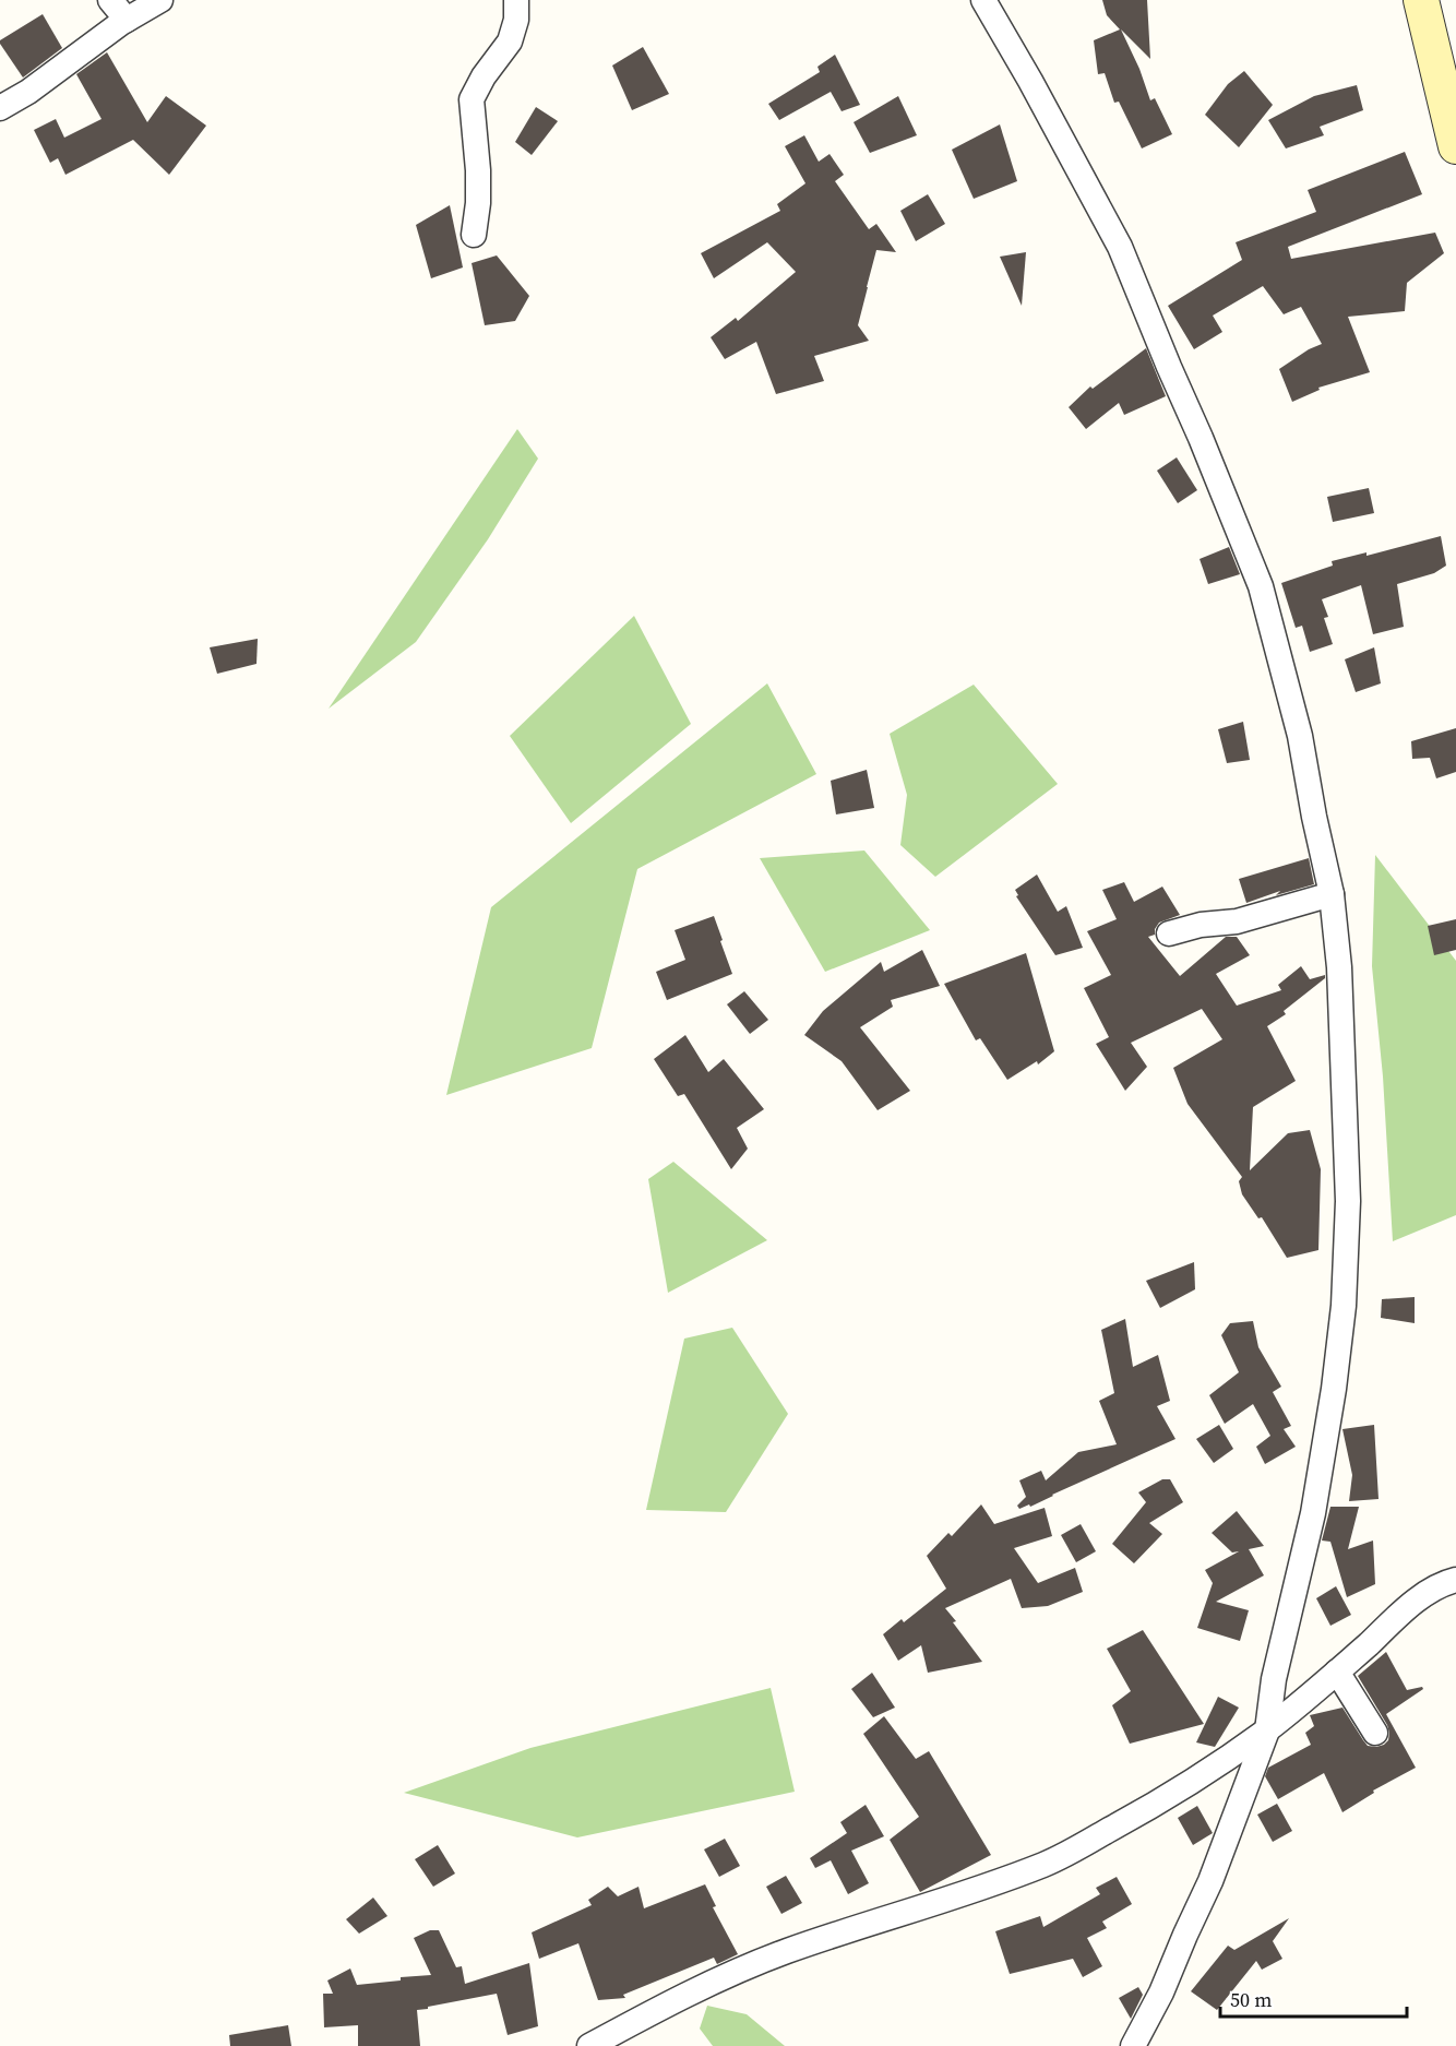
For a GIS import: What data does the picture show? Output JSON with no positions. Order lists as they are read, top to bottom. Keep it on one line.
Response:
{"scale_bar":"50 m"}
